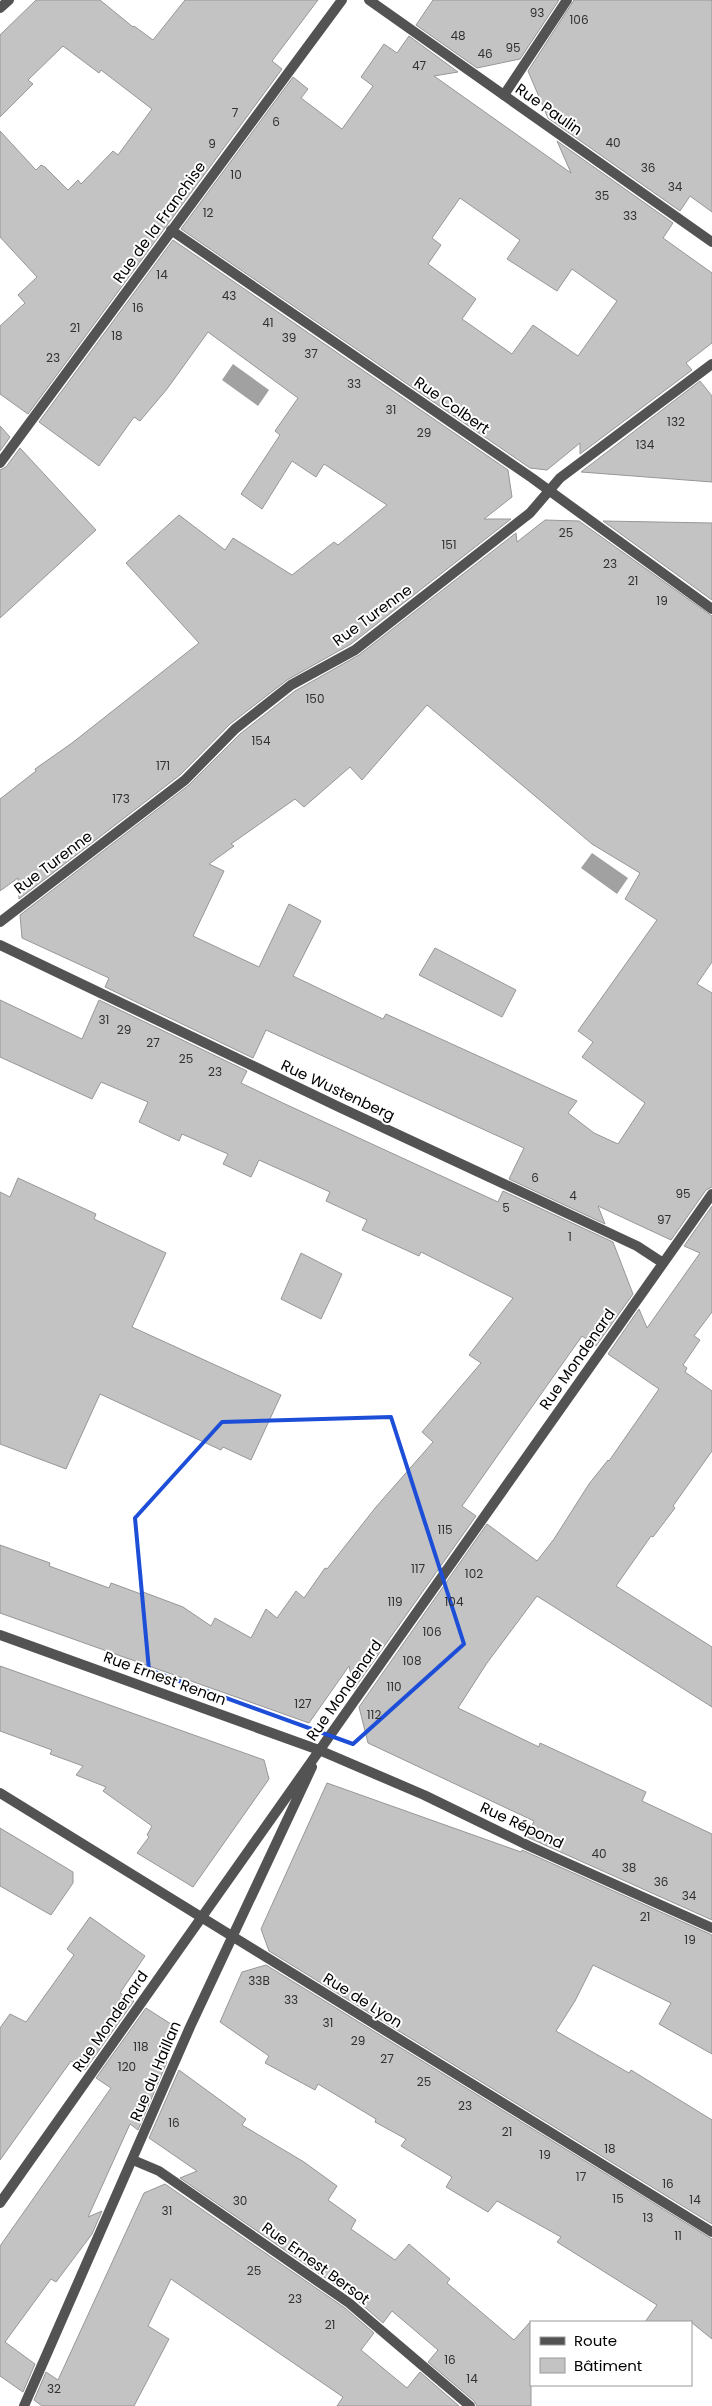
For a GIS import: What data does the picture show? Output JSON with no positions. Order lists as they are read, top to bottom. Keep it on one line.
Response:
{"streets":{"street":["Rue Paulin","Rue de la Franchise","Rue Colbert","Rue Turenne","Rue Wustenberg","Rue Mondenard","Rue Ernest Renan","Rue Répond","Rue de Lyon","Rue du Haillan","Rue Ernest Bersot"]},"crossings":[["Rue de la Franchise","Rue Colbert"],["Rue Colbert","Rue Turenne"],["Rue Wustenberg","Rue Mondenard"],["Rue Mondenard","Rue Ernest Renan"],["Rue Mondenard","Rue Répond"],["Rue Mondenard","Rue de Lyon"],["Rue Mondenard","Rue du Haillan"],["Rue Ernest Renan","Rue Répond"],["Rue Ernest Renan","Rue du Haillan"],["Rue Répond","Rue du Haillan"],["Rue de Lyon","Rue du Haillan"],["Rue du Haillan","Rue Ernest Bersot"]],"house_numbers":["93","106","48","95","46","47","7","6","40","9","36","10","34","35","12","33","14","43","16","41","21","18","39","37","23","33","31","132","29","134","25","151","23","21","19","150","154","171","173","31","29","27","25","23","6","95","4","5","97","1","115","117","102","119","104","106","108","110","127","112","40","38","36","34","21","19","33B","33","31","29","118","27","120","25","23","16","21","18","19","17","16","15","14","30","31","13","11","25","23","21","16","14","32"],"legend":["Route","Bâtiment"]}
